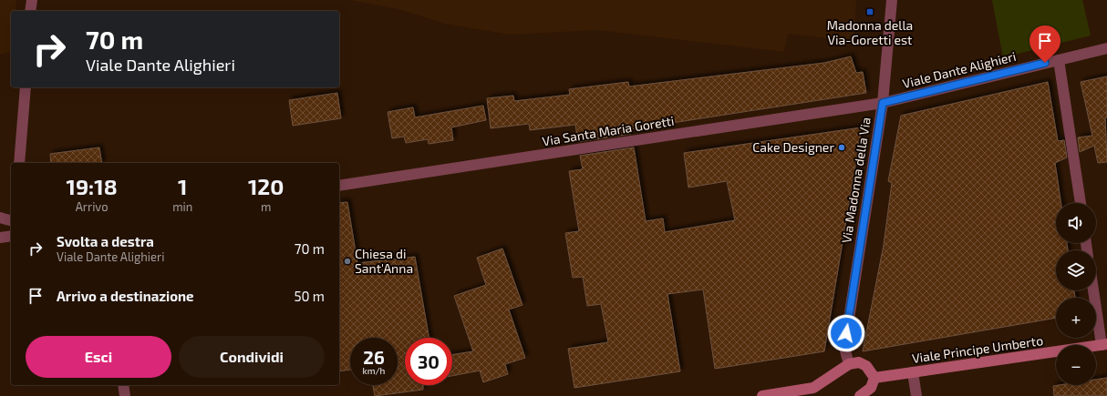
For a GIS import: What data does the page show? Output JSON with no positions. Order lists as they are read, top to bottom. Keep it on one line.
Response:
{"streets":{"main road":["Viale Principe Umberto"],"street":["Viale Dante Alighieri","Via Santa Maria Goretti","Via Madonna della Via"]},"crossings":[["Viale Dante Alighieri","Via Santa Maria Goretti"],["Viale Dante Alighieri","Via Madonna della Via"],["Via Santa Maria Goretti","Via Madonna della Via"]],"places":{"transit":["Madonna della Via-Goretti est"],"other":["Cake Designer","Chiesa di Sant'Anna"]},"page":{"turn":["70 m","Viale Dante Alighieri"],"eta":["19:18","Arrivo","1","min","120","m"],"map_buttons":["+","−"],"list":[{"name":"Svolta a destra","note":"Viale Dante Alighieri","value":"70 m"},{"name":"Arrivo a destinazione","value":"50 m"}],"buttons":["Esci","Condividi"],"speed":"26 km/h","limit":"30"}}
